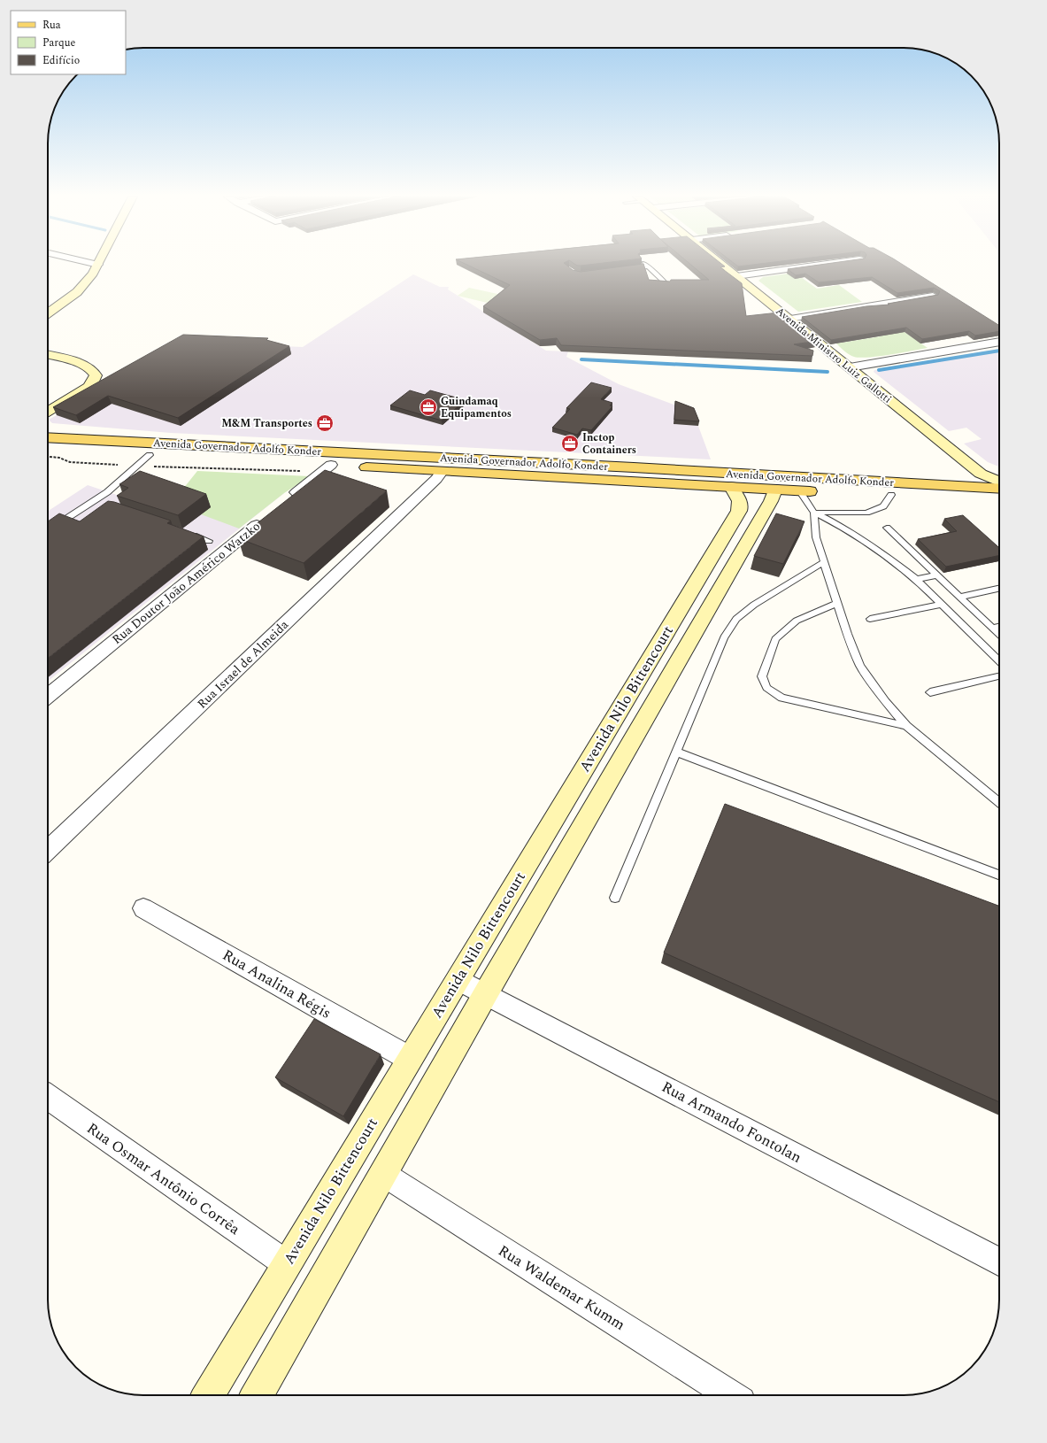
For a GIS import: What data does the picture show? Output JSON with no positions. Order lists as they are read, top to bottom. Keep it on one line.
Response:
{"streets":{"main road":["Avenida Governador Adolfo Konder"],"street":["Avenida Ministro Luiz Gallotti","Rua Doutor João Américo Watzko","Rua Israel de Almeida","Avenida Nilo Bittencourt","Rua Analina Régis","Rua Armando Fontolan","Rua Osmar Antônio Corrêa","Rua Waldemar Kumm"]},"crossings":[["Avenida Governador Adolfo Konder","Rua Israel de Almeida"],["Avenida Governador Adolfo Konder","Avenida Nilo Bittencourt"],["Avenida Nilo Bittencourt","Rua Analina Régis"],["Avenida Nilo Bittencourt","Rua Armando Fontolan"],["Avenida Nilo Bittencourt","Rua Osmar Antônio Corrêa"],["Avenida Nilo Bittencourt","Rua Waldemar Kumm"]],"places":{"office":["Guindamaq Equipamentos","M&M Transportes","Inctop Containers"]},"legend":["Rua","Parque","Edifício"]}
